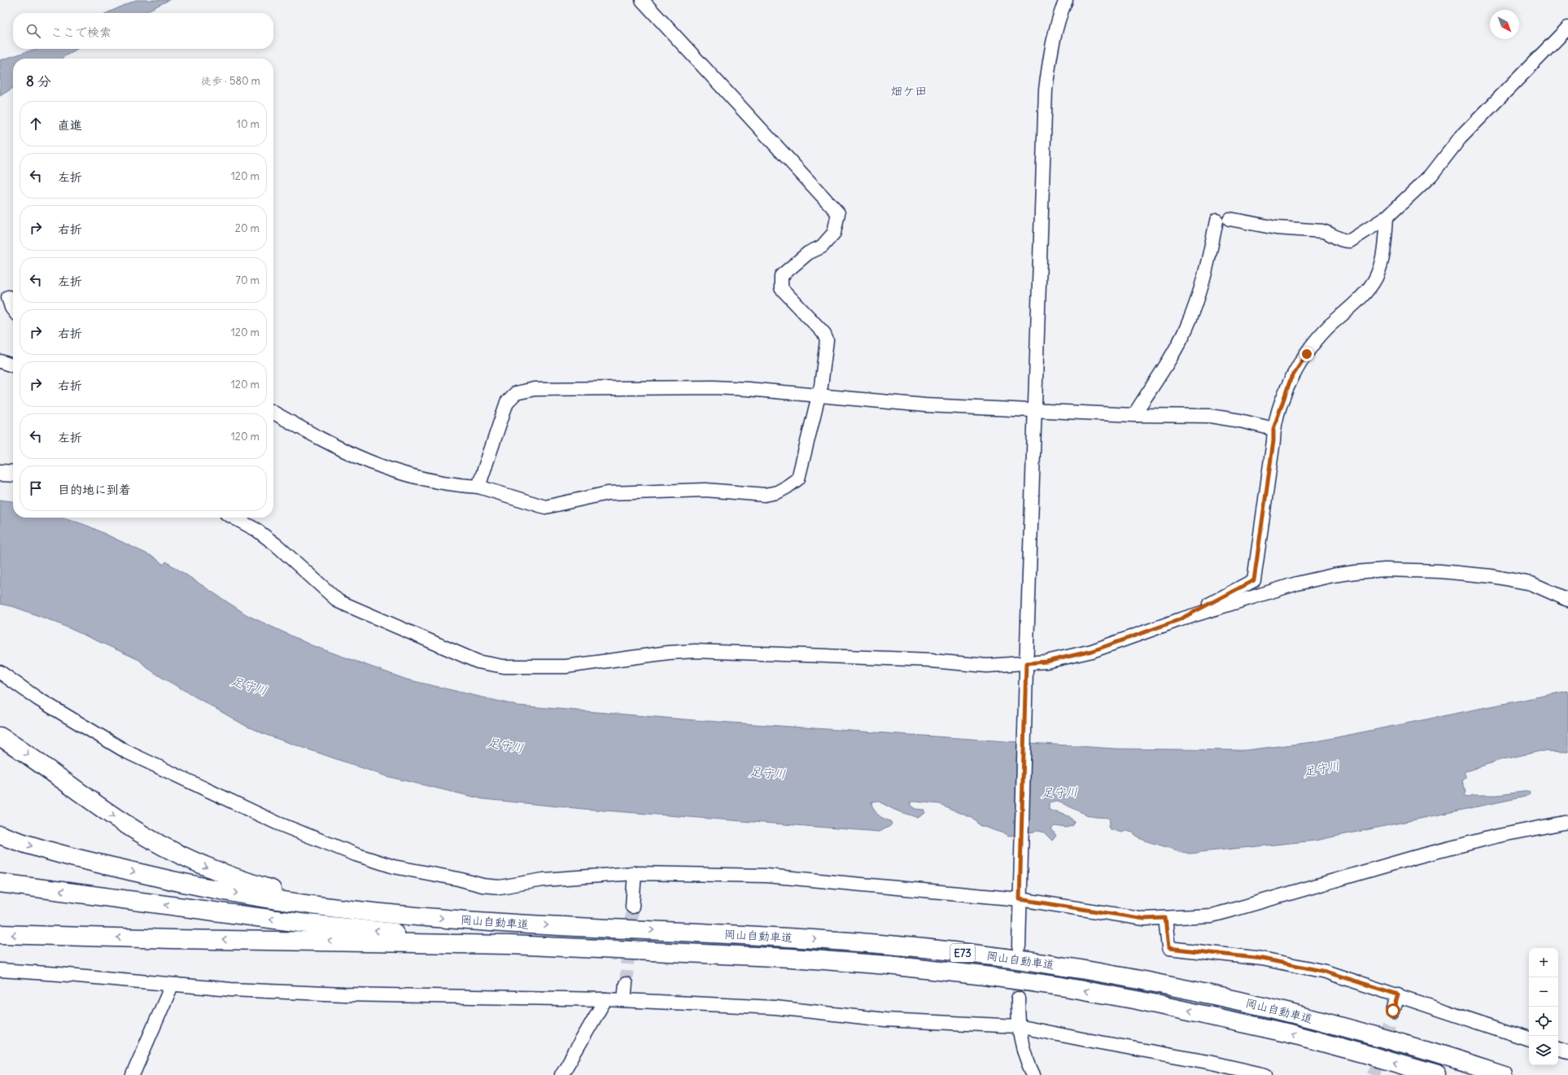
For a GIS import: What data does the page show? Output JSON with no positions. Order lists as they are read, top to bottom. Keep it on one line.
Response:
{"streets":{"highway":["岡山自動車道","E73"]},"districts":["畑ケ田"],"water":["足守川"],"north":"bottom right","page":{"search":"ここで検索","heading":["8 分","徒歩 · 580 m"],"list":[["直進","10 m"],["左折","120 m"],["右折","20 m"],["左折","70 m"],["右折","120 m"],["右折","120 m"],["左折","120 m"],"目的地に到着"],"map_buttons":["+","−"]}}
